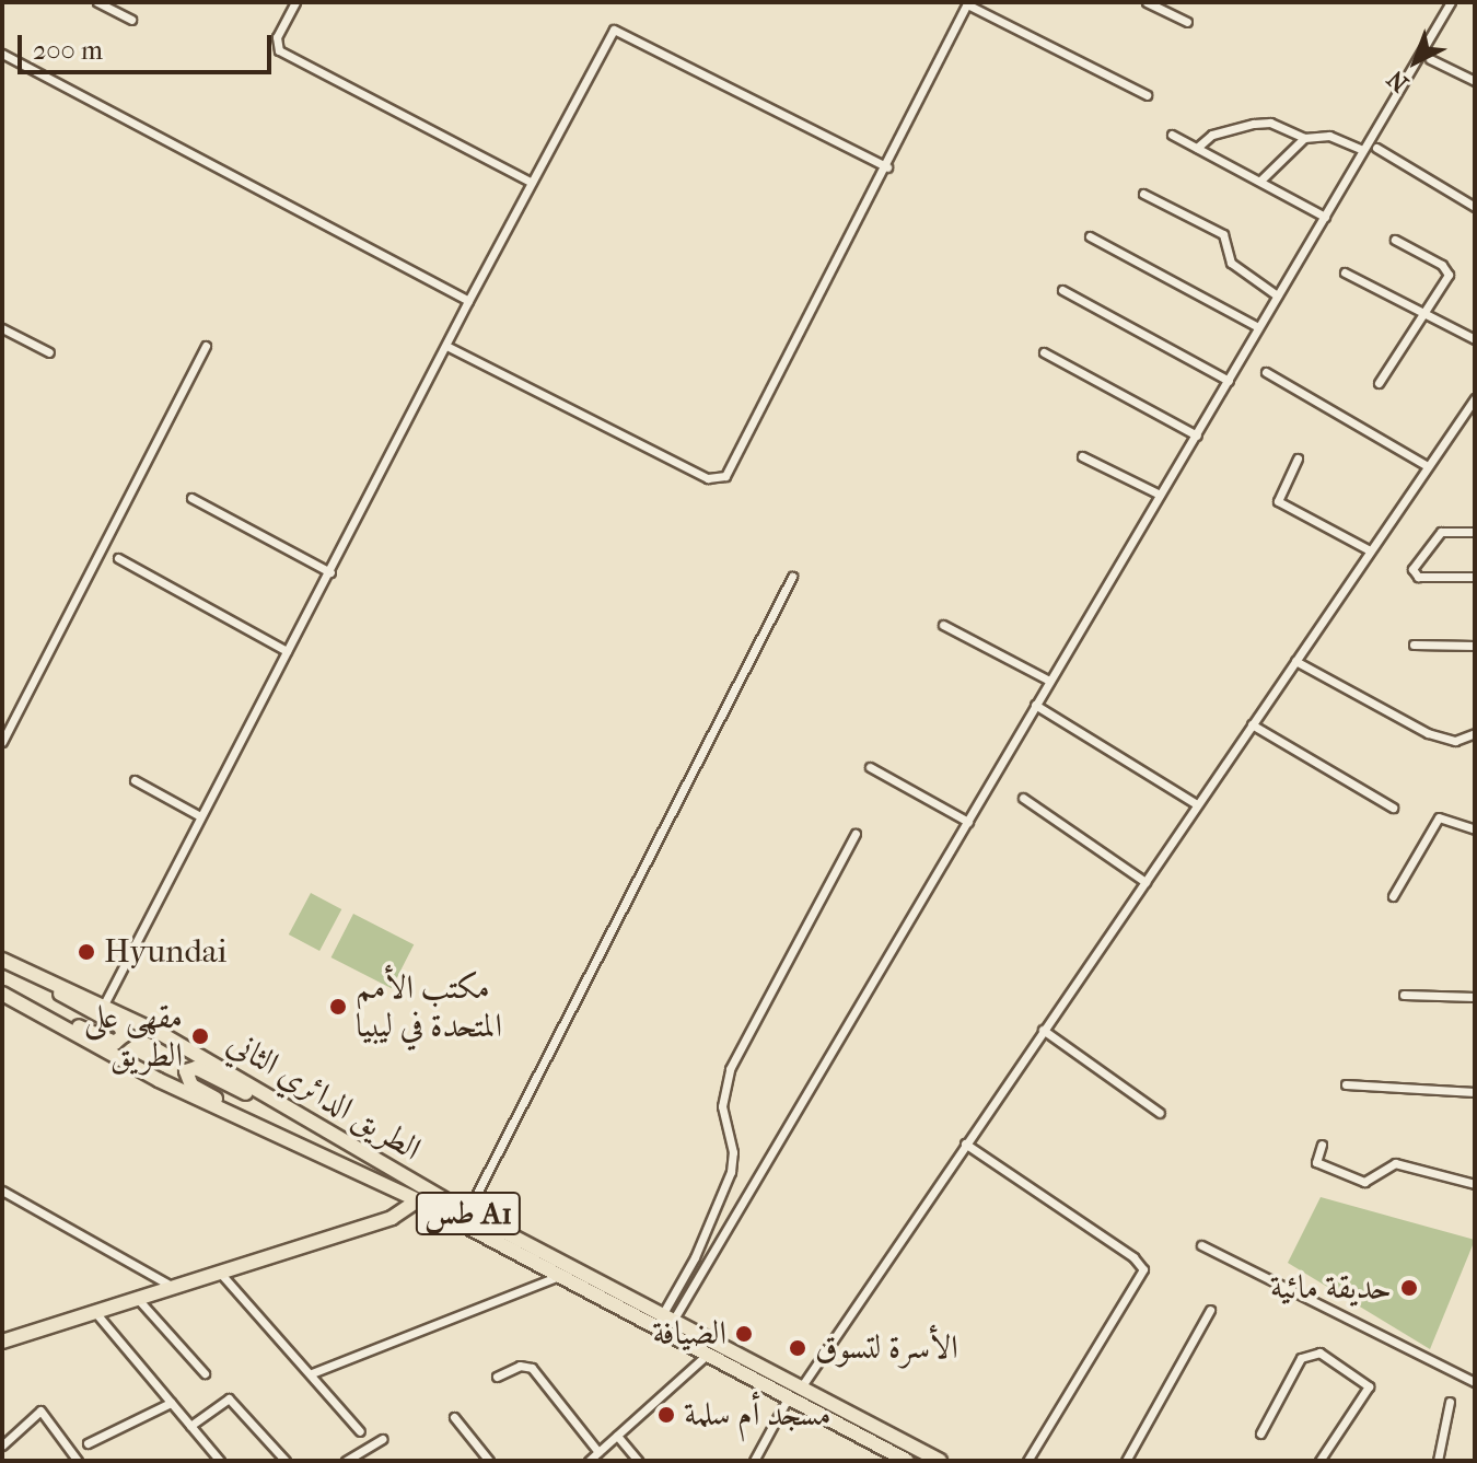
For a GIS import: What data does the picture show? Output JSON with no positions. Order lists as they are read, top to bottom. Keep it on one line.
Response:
{"streets":{"main road":["الطريق الدائري الثاني","طس A1"]},"places":["Hyundai","مكتب الأمم المتحدة في ليبيا","مقهى على الطريق","حديقة مائية","الضيافة","الأسرة لتسوق","مسجد أم سلمة"],"scale_bar":"200 m","north":"bottom left"}
